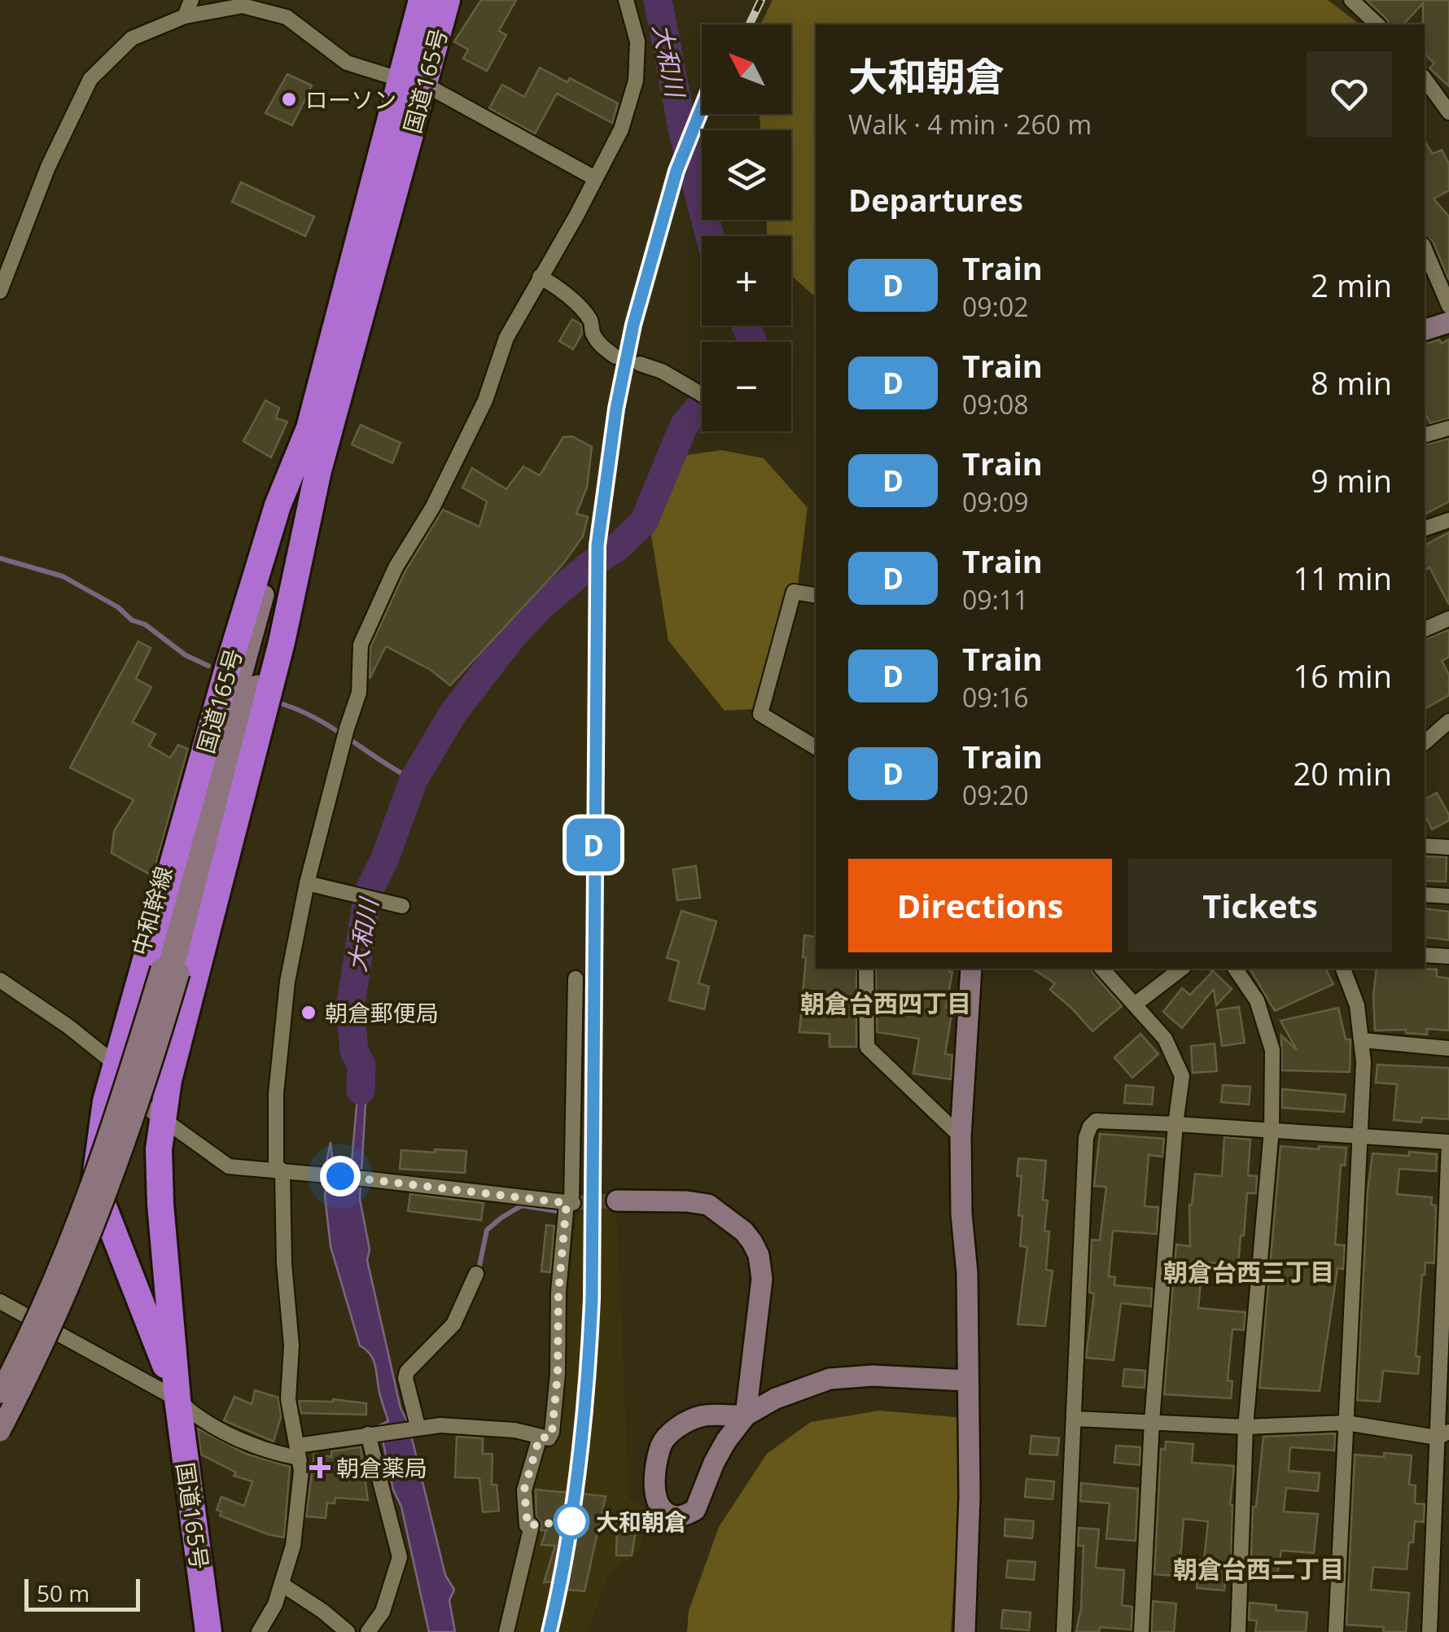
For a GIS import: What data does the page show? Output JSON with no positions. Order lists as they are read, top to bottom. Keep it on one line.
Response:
{"streets":{"highway":["国道165号"],"main road":["中和幹線"]},"crossings":[["国道165号","中和幹線"]],"districts":["朝倉台西四丁目","朝倉台西三丁目","朝倉台西二丁目"],"water":["大和川"],"places":{"other":["ローソン","朝倉郵便局","大和朝倉"],"health":["朝倉薬局"]},"scale_bar":"50 m","north":"top left","page":{"on_map":"D","map_buttons":["+","−"],"heading":[["大和朝倉","Walk · 4 min · 260 m"],"Departures"],"list":[{"mark":"D","name":"Train","note":"09:02","value":"2 min"},{"mark":"D","name":"Train","note":"09:08","value":"8 min"},{"mark":"D","name":"Train","note":"09:09","value":"9 min"},{"mark":"D","name":"Train","note":"09:11","value":"11 min"},{"mark":"D","name":"Train","note":"09:16","value":"16 min"},{"mark":"D","name":"Train","note":"09:20","value":"20 min"}],"buttons":["Directions","Tickets"],"scale":"50 m"}}
